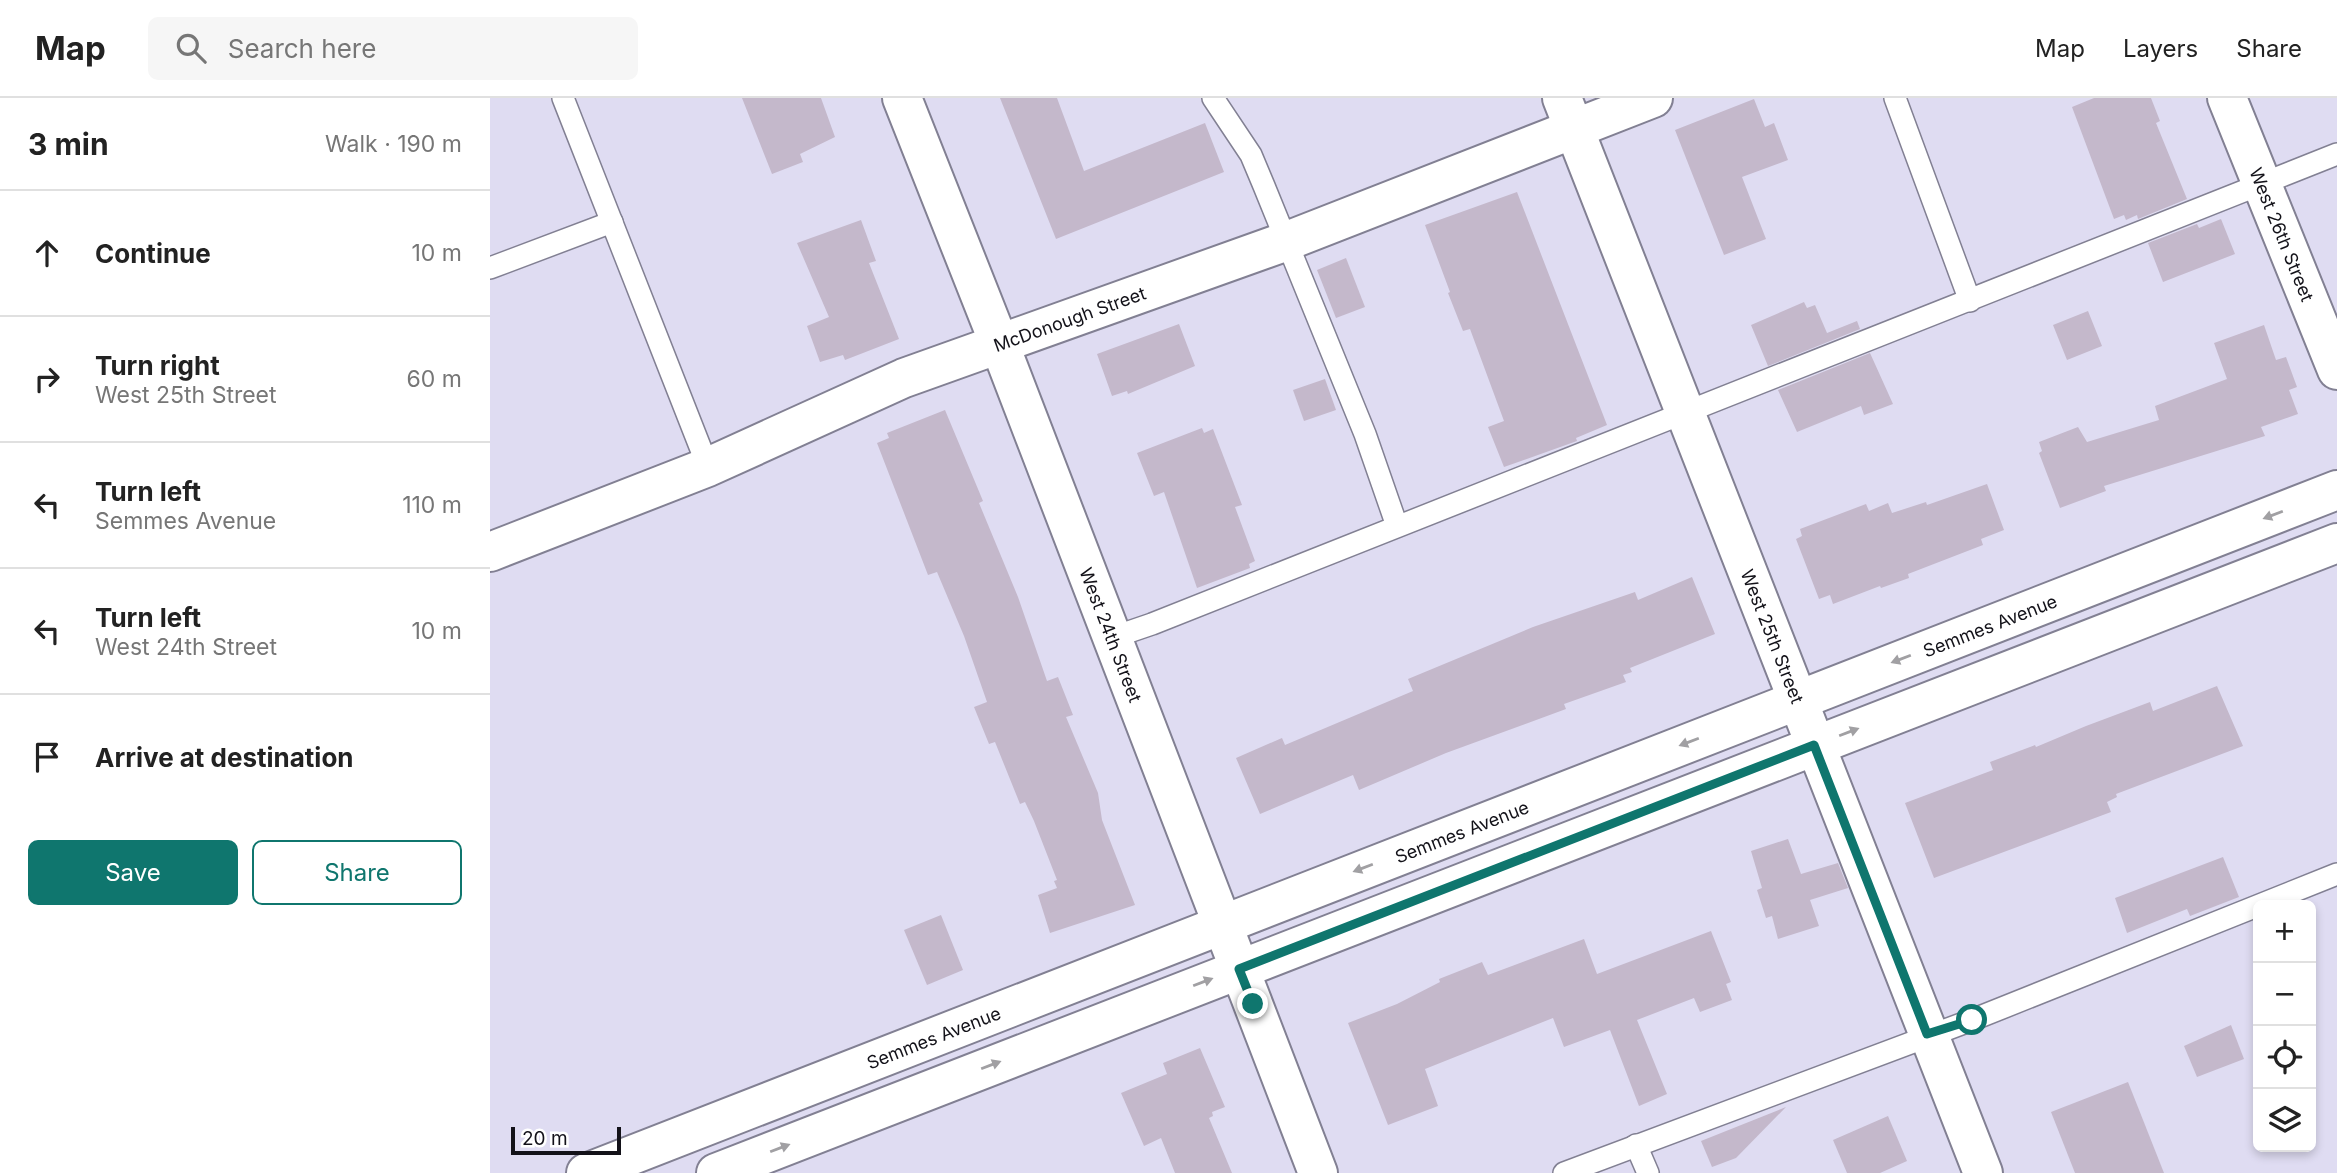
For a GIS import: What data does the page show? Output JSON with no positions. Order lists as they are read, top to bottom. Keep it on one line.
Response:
{"streets":{"street":["West 26th Street","McDonough Street","Semmes Avenue","West 24th Street","West 25th Street"]},"crossings":[["McDonough Street","West 24th Street"],["McDonough Street","West 25th Street"],["Semmes Avenue","West 24th Street"],["Semmes Avenue","West 25th Street"]],"scale_bar":"20 m","page":{"header":"Map","search":"Search here","nav":["Map","Layers","Share"],"heading":["3 min","Walk · 190 m"],"list":[["Continue","10 m"],["Turn right","West 25th Street","60 m"],["Turn left","Semmes Avenue","110 m"],["Turn left","West 24th Street","10 m"],"Arrive at destination"],"buttons":["Save","Share"],"map_buttons":["+","−"],"scale":"20 m"}}
